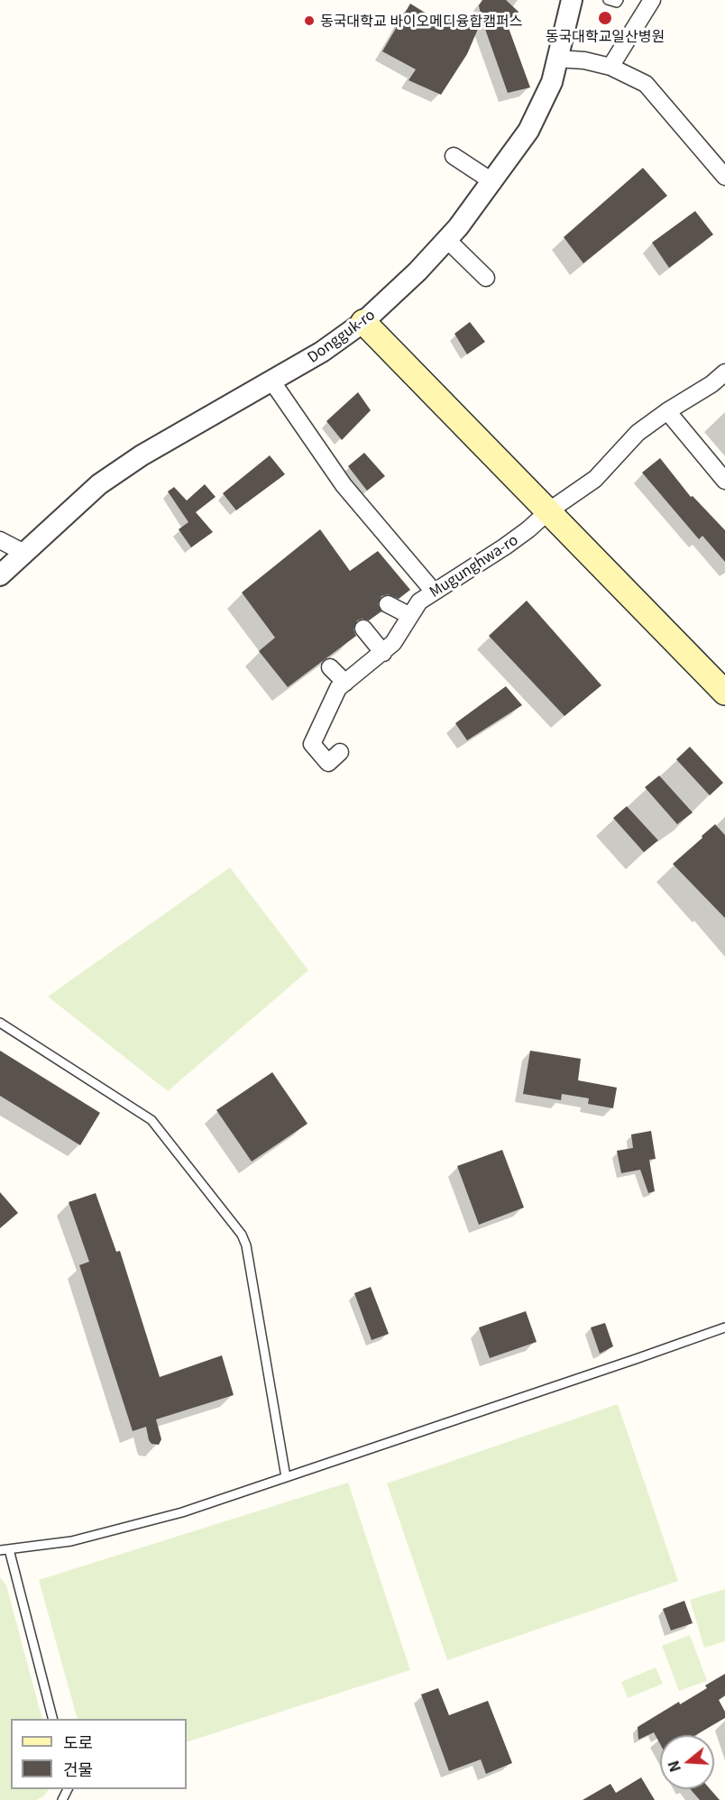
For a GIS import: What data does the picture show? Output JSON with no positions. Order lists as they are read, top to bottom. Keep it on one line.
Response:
{"streets":{"street":["Dongguk-ro","Mugunghwa-ro"]},"places":["동국대학교일산병원","동국대학교 바이오메디융합캠퍼스"],"legend":["도로","건물"],"north":"left"}
